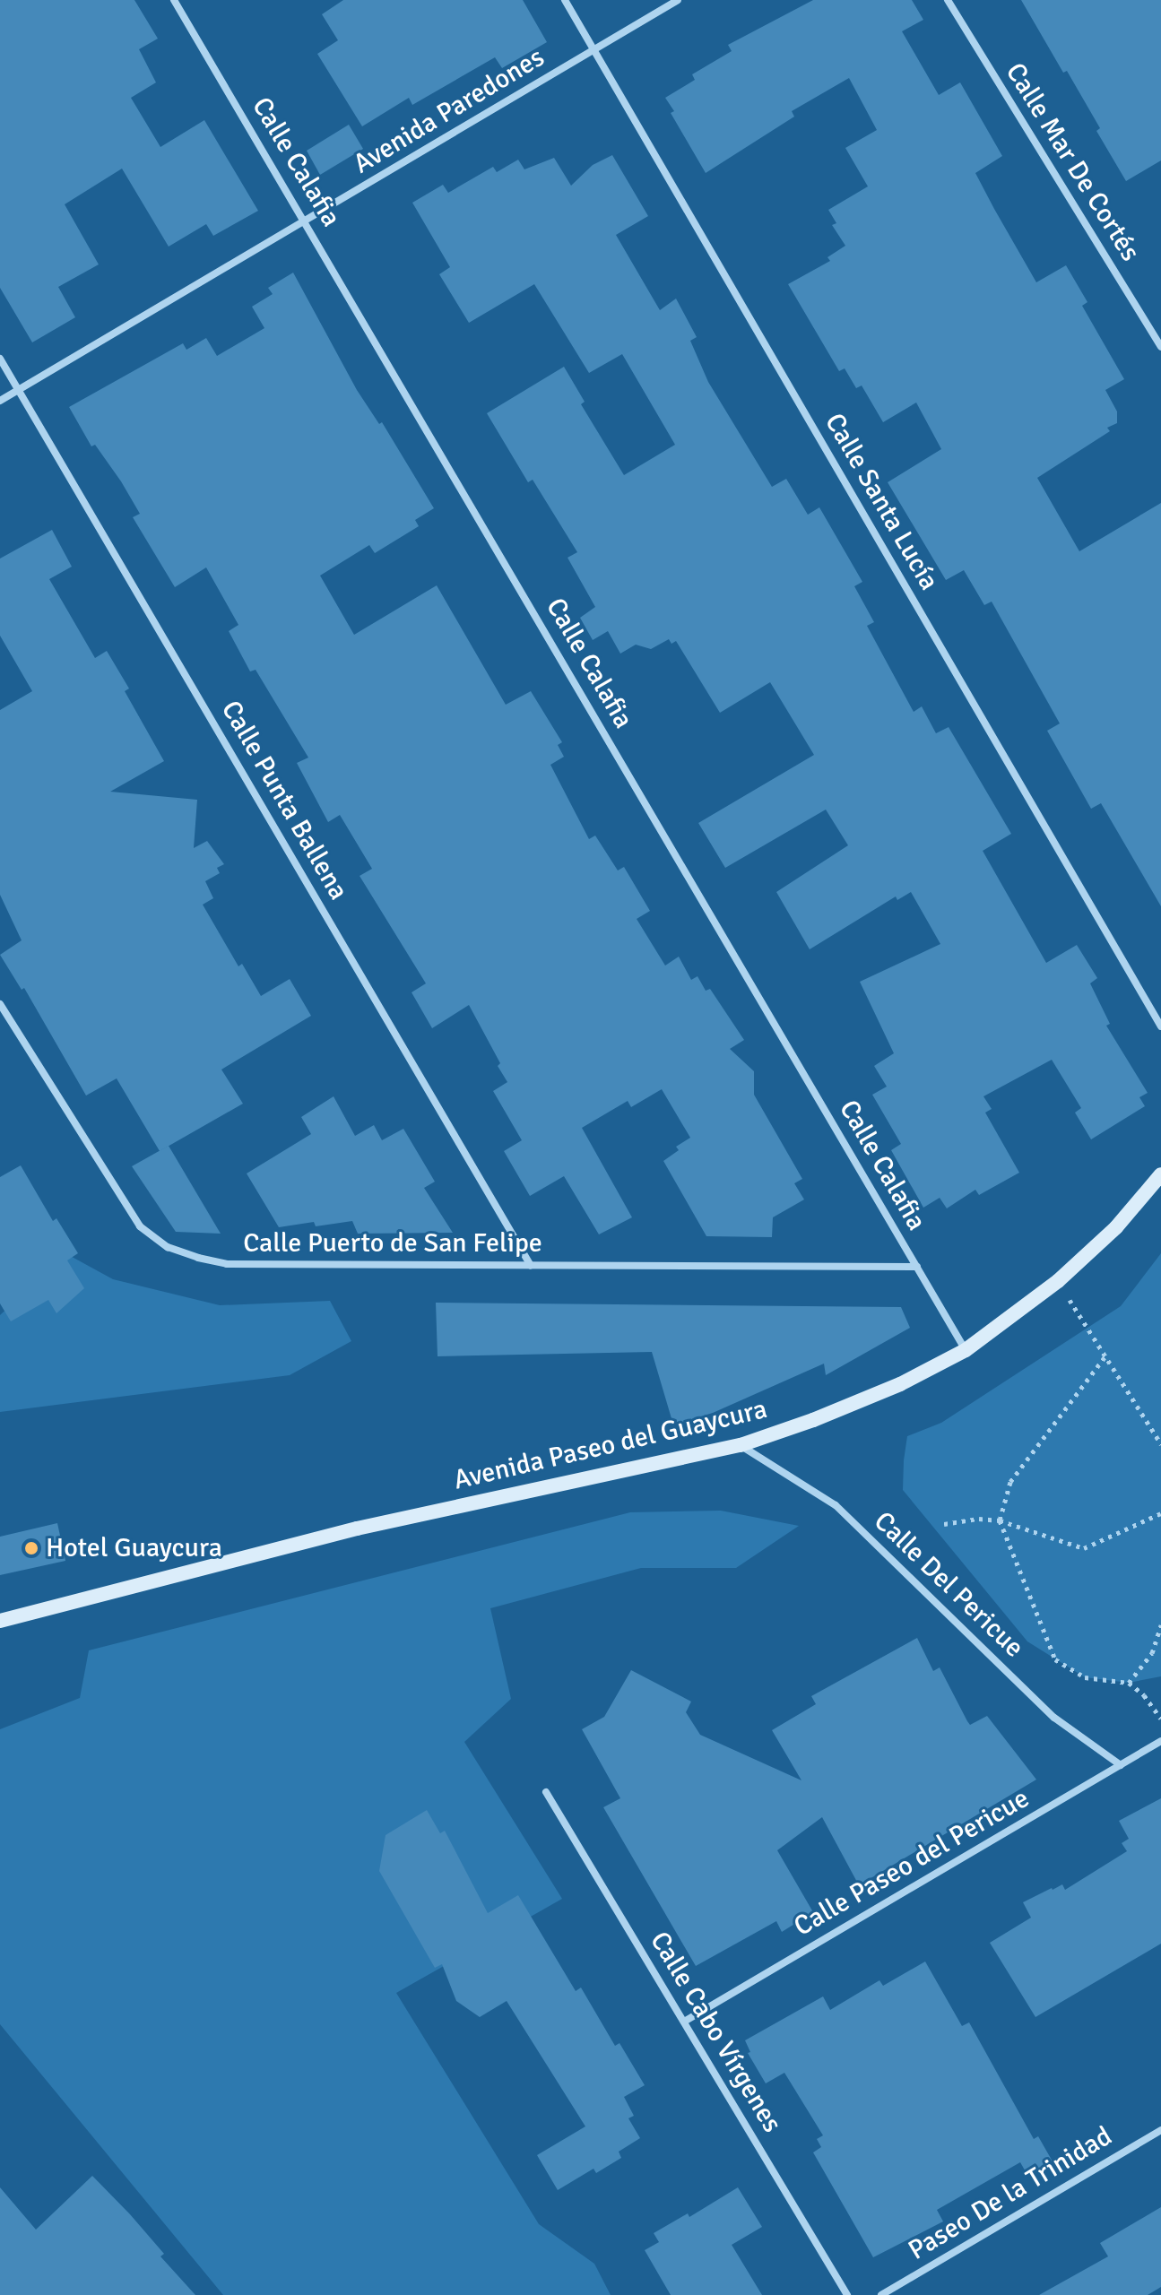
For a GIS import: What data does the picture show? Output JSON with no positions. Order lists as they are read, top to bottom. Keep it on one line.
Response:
{"streets":{"street":["Avenida Paredones","Calle Calafia","Calle Mar De Cortés","Calle Santa Lucía","Calle Punta Ballena","Calle Puerto de San Felipe","Avenida Paseo del Guaycura","Calle Del Pericue","Calle Paseo del Pericue","Calle Cabo Vírgenes","Paseo De la Trinidad"]},"crossings":[["Avenida Paredones","Calle Calafia"],["Avenida Paredones","Calle Santa Lucía"],["Avenida Paredones","Calle Punta Ballena"],["Calle Calafia","Calle Puerto de San Felipe"],["Calle Calafia","Avenida Paseo del Guaycura"],["Calle Punta Ballena","Calle Puerto de San Felipe"],["Avenida Paseo del Guaycura","Calle Del Pericue"],["Calle Del Pericue","Calle Paseo del Pericue"],["Calle Paseo del Pericue","Calle Cabo Vírgenes"]],"places":["Hotel Guaycura"]}
